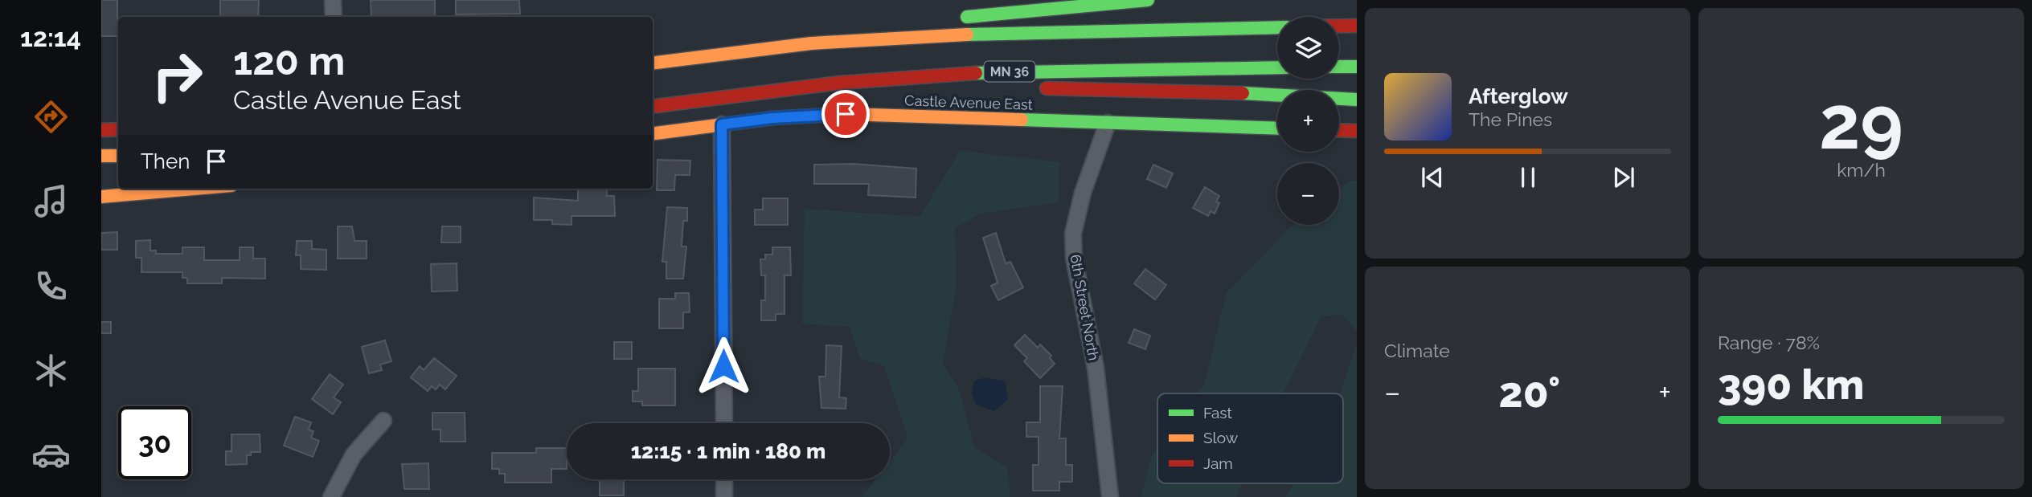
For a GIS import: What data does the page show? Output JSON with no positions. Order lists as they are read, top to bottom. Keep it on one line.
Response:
{"streets":{"main road":["MN 36","Castle Avenue East"],"street":["6th Street North"]},"crossings":[["Castle Avenue East","6th Street North"]],"legend":["Fast","Slow","Jam"],"page":{"tabs":"12:14","tile":[["29","km/h"],"Climate",["Range · 78%","390 km"]],"map_buttons":["+","−"],"turn":["120 m","Castle Avenue East"],"song":["Afterglow","The Pines"],"then":"Then","heat":["−","20°","+"],"limit":"30","trip":"12:15 · 1 min · 180 m"}}
